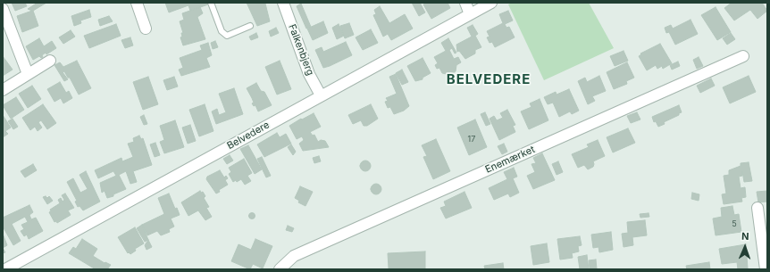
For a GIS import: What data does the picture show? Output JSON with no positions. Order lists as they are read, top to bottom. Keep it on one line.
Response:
{"streets":{"street":["Falkenbjerg","Belvedere","Enemærket"]},"crossings":[["Falkenbjerg","Belvedere"]],"districts":["BELVEDERE"],"house_numbers":["17","5"],"north":"top"}
